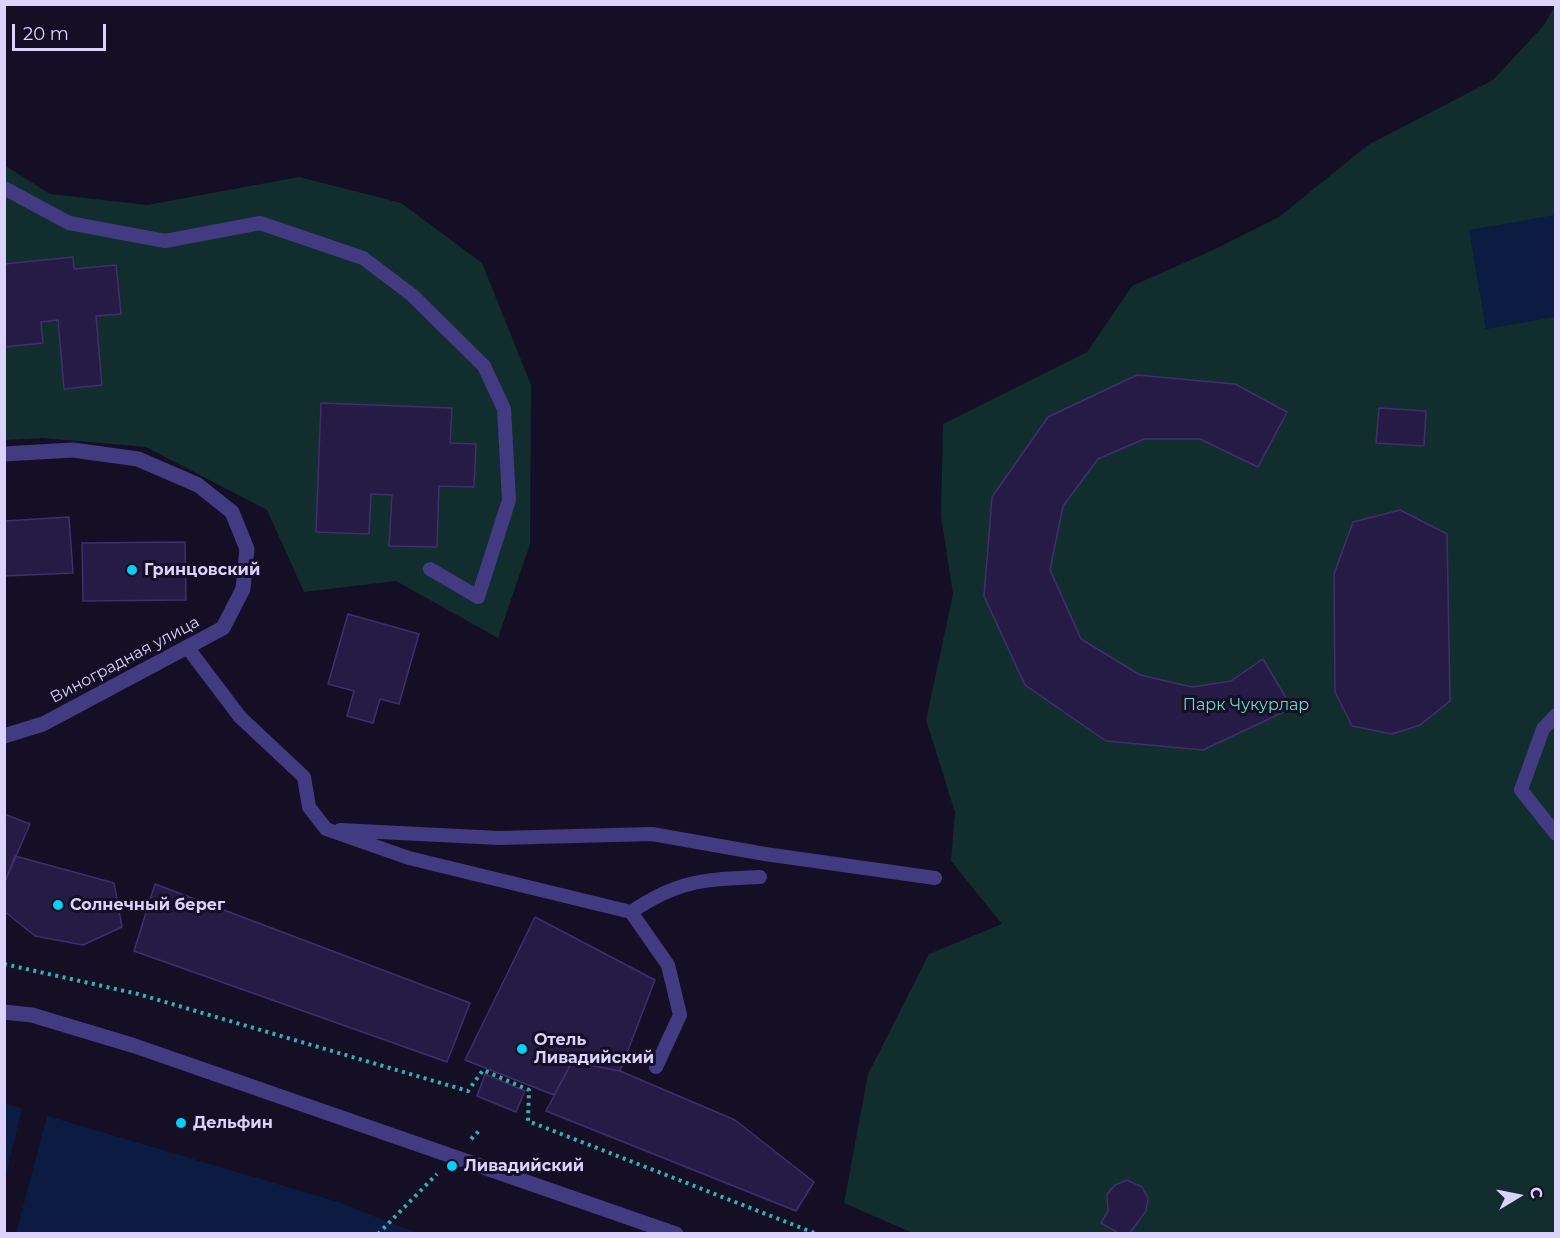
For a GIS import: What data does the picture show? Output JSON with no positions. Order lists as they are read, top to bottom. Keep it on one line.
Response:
{"streets":{"street":["Виноградная улица"]},"parks":["Парк Чукурлар"],"places":["Гринцовский","Солнечный берег","Отель Ливадийский","Дельфин","Ливадийский"],"scale_bar":"20 m","north":"right"}
